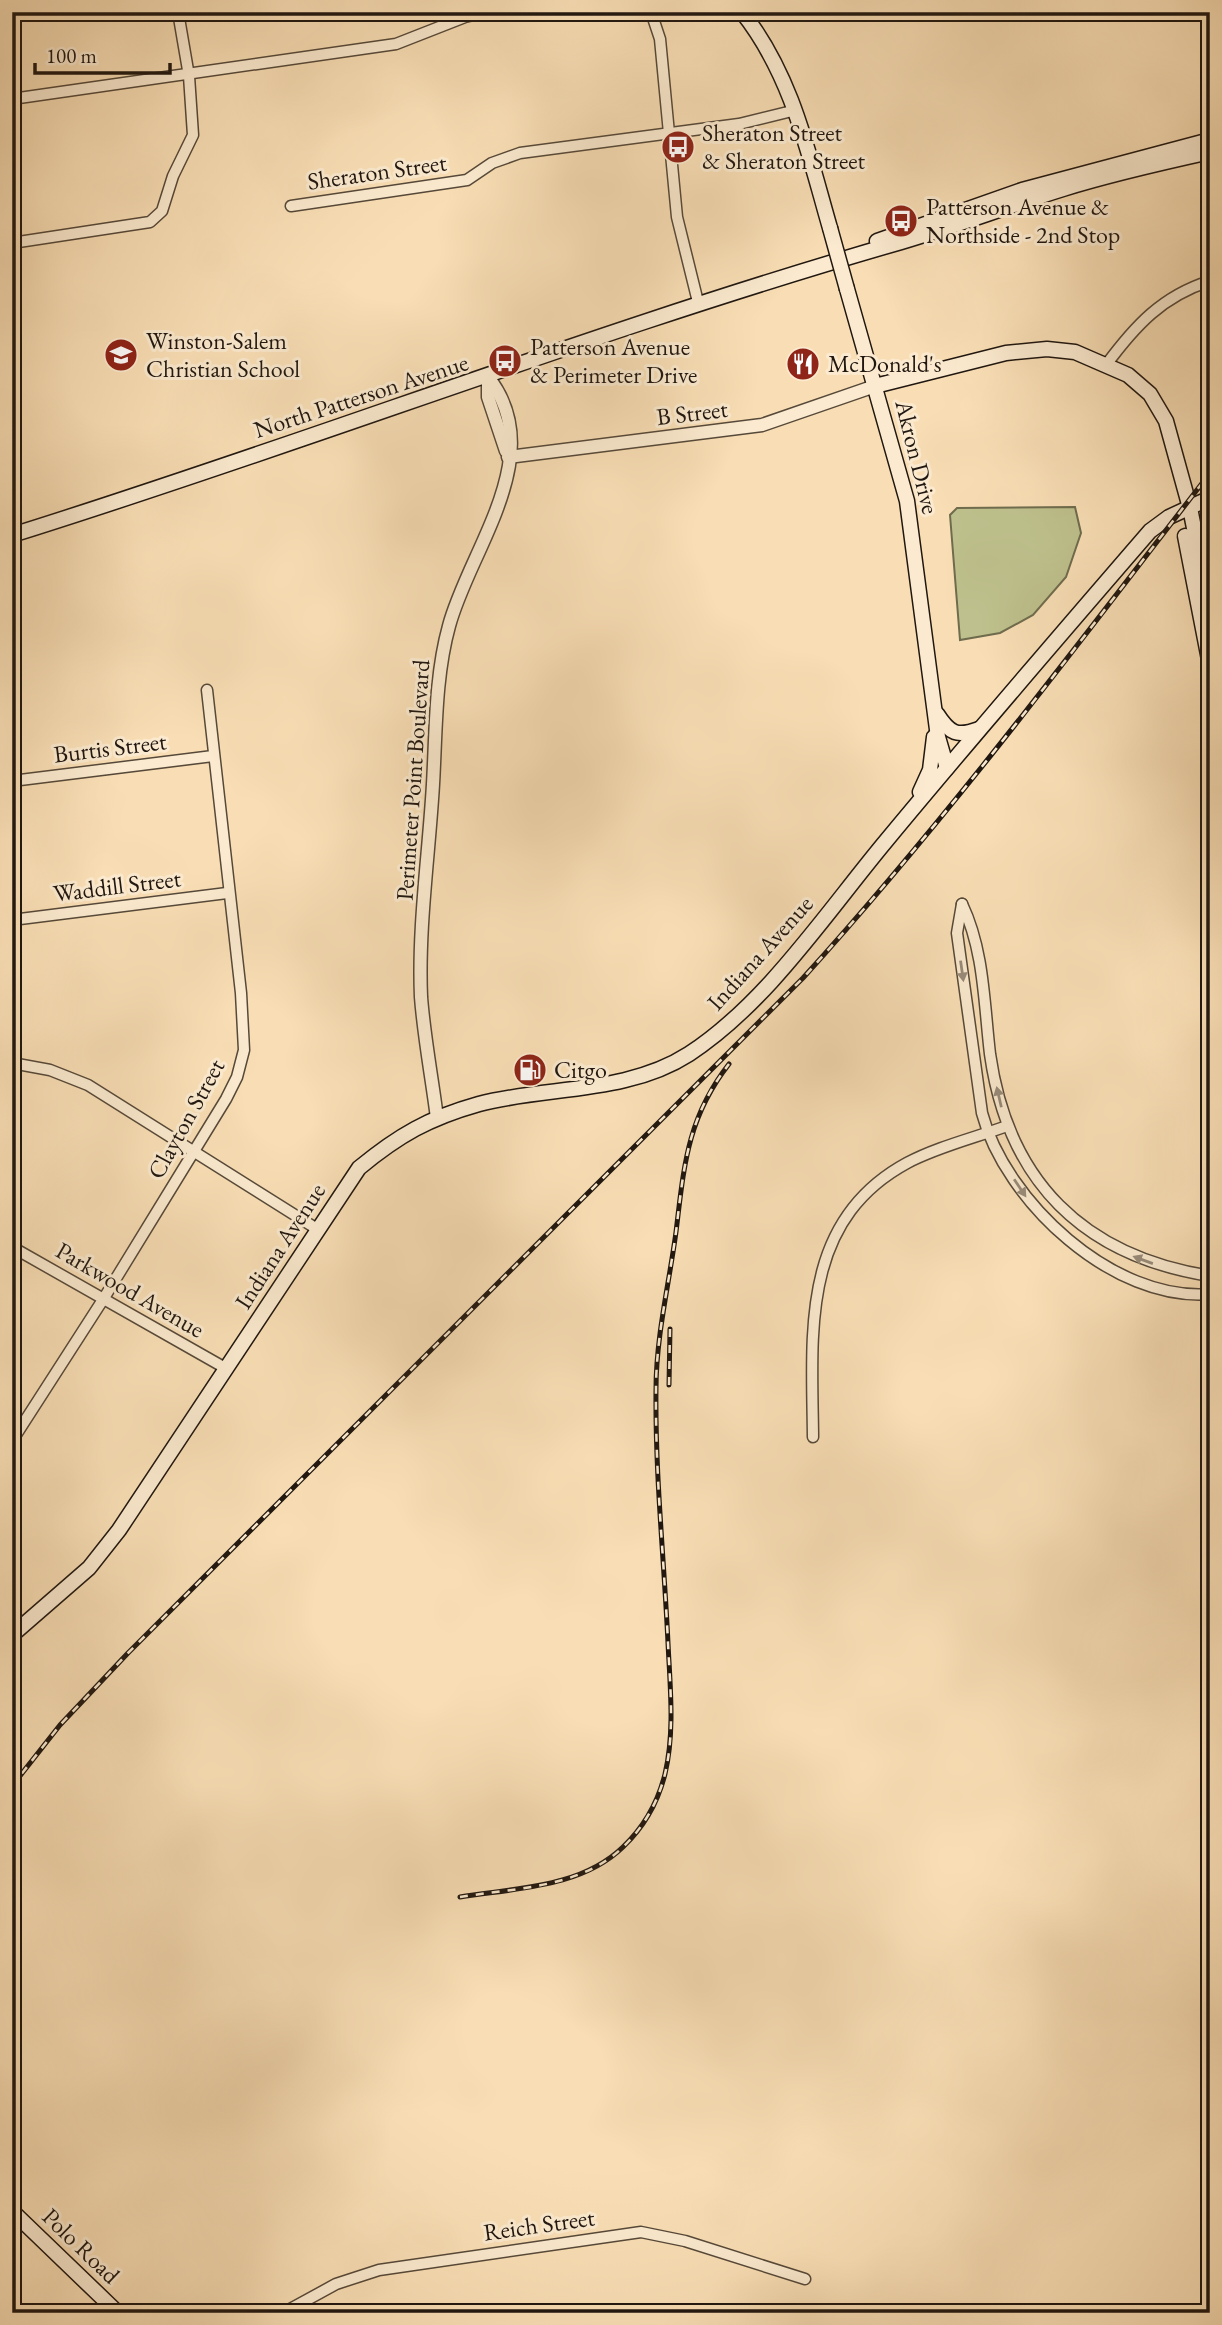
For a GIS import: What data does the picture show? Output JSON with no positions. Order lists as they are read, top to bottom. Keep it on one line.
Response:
{"streets":{"main road":["North Patterson Avenue","Akron Drive","Indiana Avenue","Polo Road"],"street":["Sheraton Street","B Street","Burtis Street","Perimeter Point Boulevard","Waddill Street","Clayton Street","Parkwood Avenue","Reich Street"]},"crossings":[["Sheraton Street","Akron Drive"],["North Patterson Avenue","Perimeter Point Boulevard"],["B Street","Akron Drive"],["B Street","Perimeter Point Boulevard"],["Akron Drive","Indiana Avenue"],["Burtis Street","Clayton Street"],["Perimeter Point Boulevard","Indiana Avenue"],["Waddill Street","Clayton Street"],["Indiana Avenue","Parkwood Avenue"],["Clayton Street","Parkwood Avenue"]],"places":{"bus stop":["Sheraton Street & Sheraton Street","Patterson Avenue & Northside - 2nd Stop","Patterson Avenue & Perimeter Drive"],"school or university":["Winston-Salem Christian School"],"restaurant":["McDonald's"],"fuel station":["Citgo"]},"scale_bar":"100 m"}
